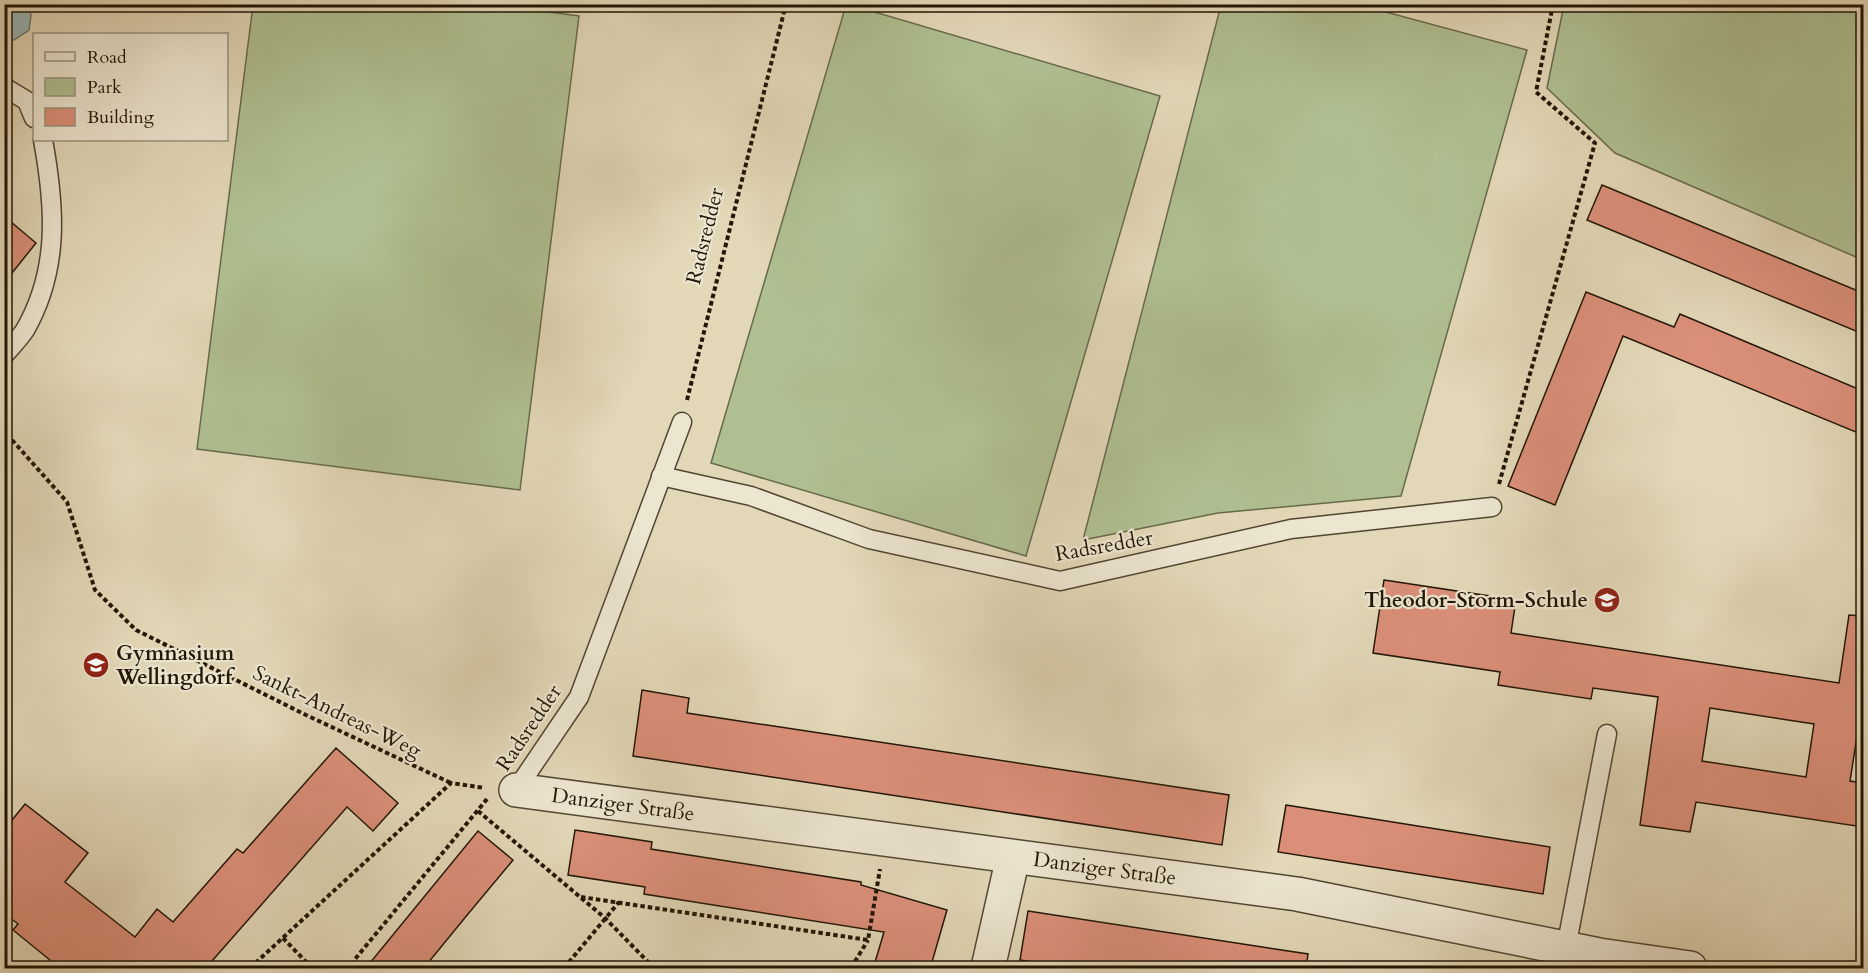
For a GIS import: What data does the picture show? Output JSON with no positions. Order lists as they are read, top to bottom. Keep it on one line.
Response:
{"streets":{"street":["Danziger Straße"],"lane":["Radsredder"],"path":["Sankt-Andreas-Weg"]},"crossings":[["Radsredder","Sankt-Andreas-Weg"],["Radsredder","Danziger Straße"]],"places":{"school or university":["Theodor-Storm-Schule","Gymnasium Wellingdorf"]},"legend":["Road","Park","Building"]}
